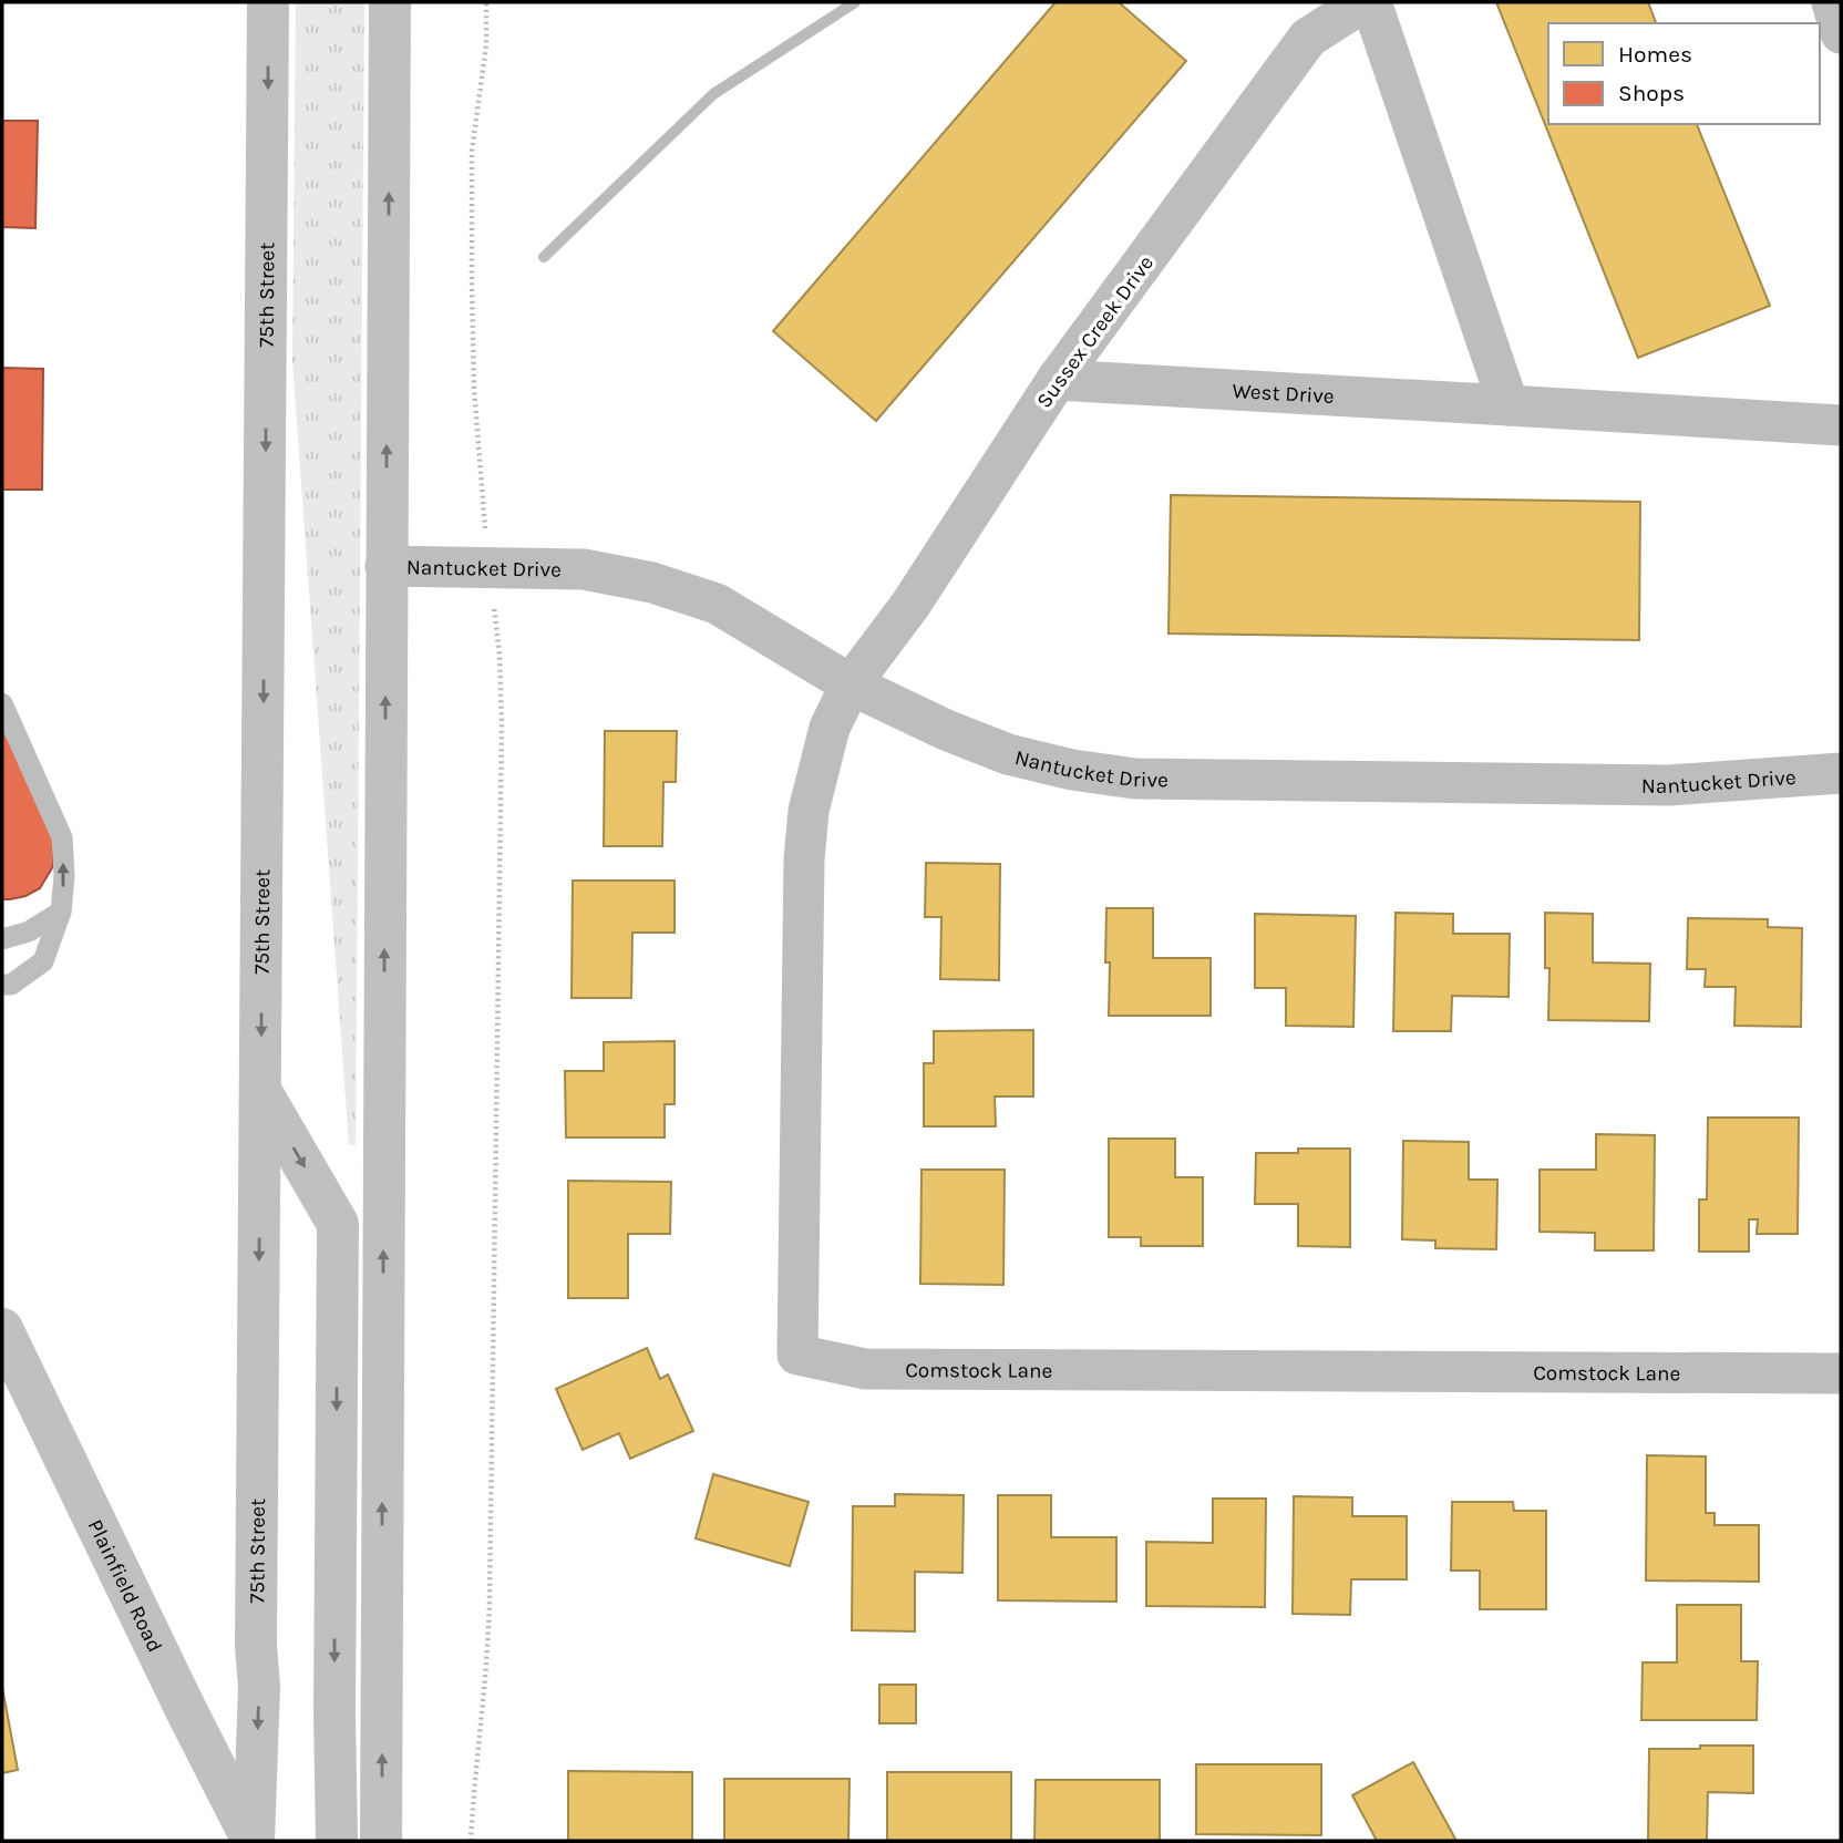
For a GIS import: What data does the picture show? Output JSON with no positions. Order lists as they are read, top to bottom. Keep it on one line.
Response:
{"streets":{"main road":["75th Street","Plainfield Road"],"street":["Sussex Creek Drive","West Drive","Nantucket Drive","Comstock Lane"]},"crossings":[["75th Street","Plainfield Road"],["Sussex Creek Drive","West Drive"],["Sussex Creek Drive","Nantucket Drive"],["Sussex Creek Drive","Comstock Lane"],["Nantucket Drive","Comstock Lane"]],"legend":["Homes","Shops"]}
